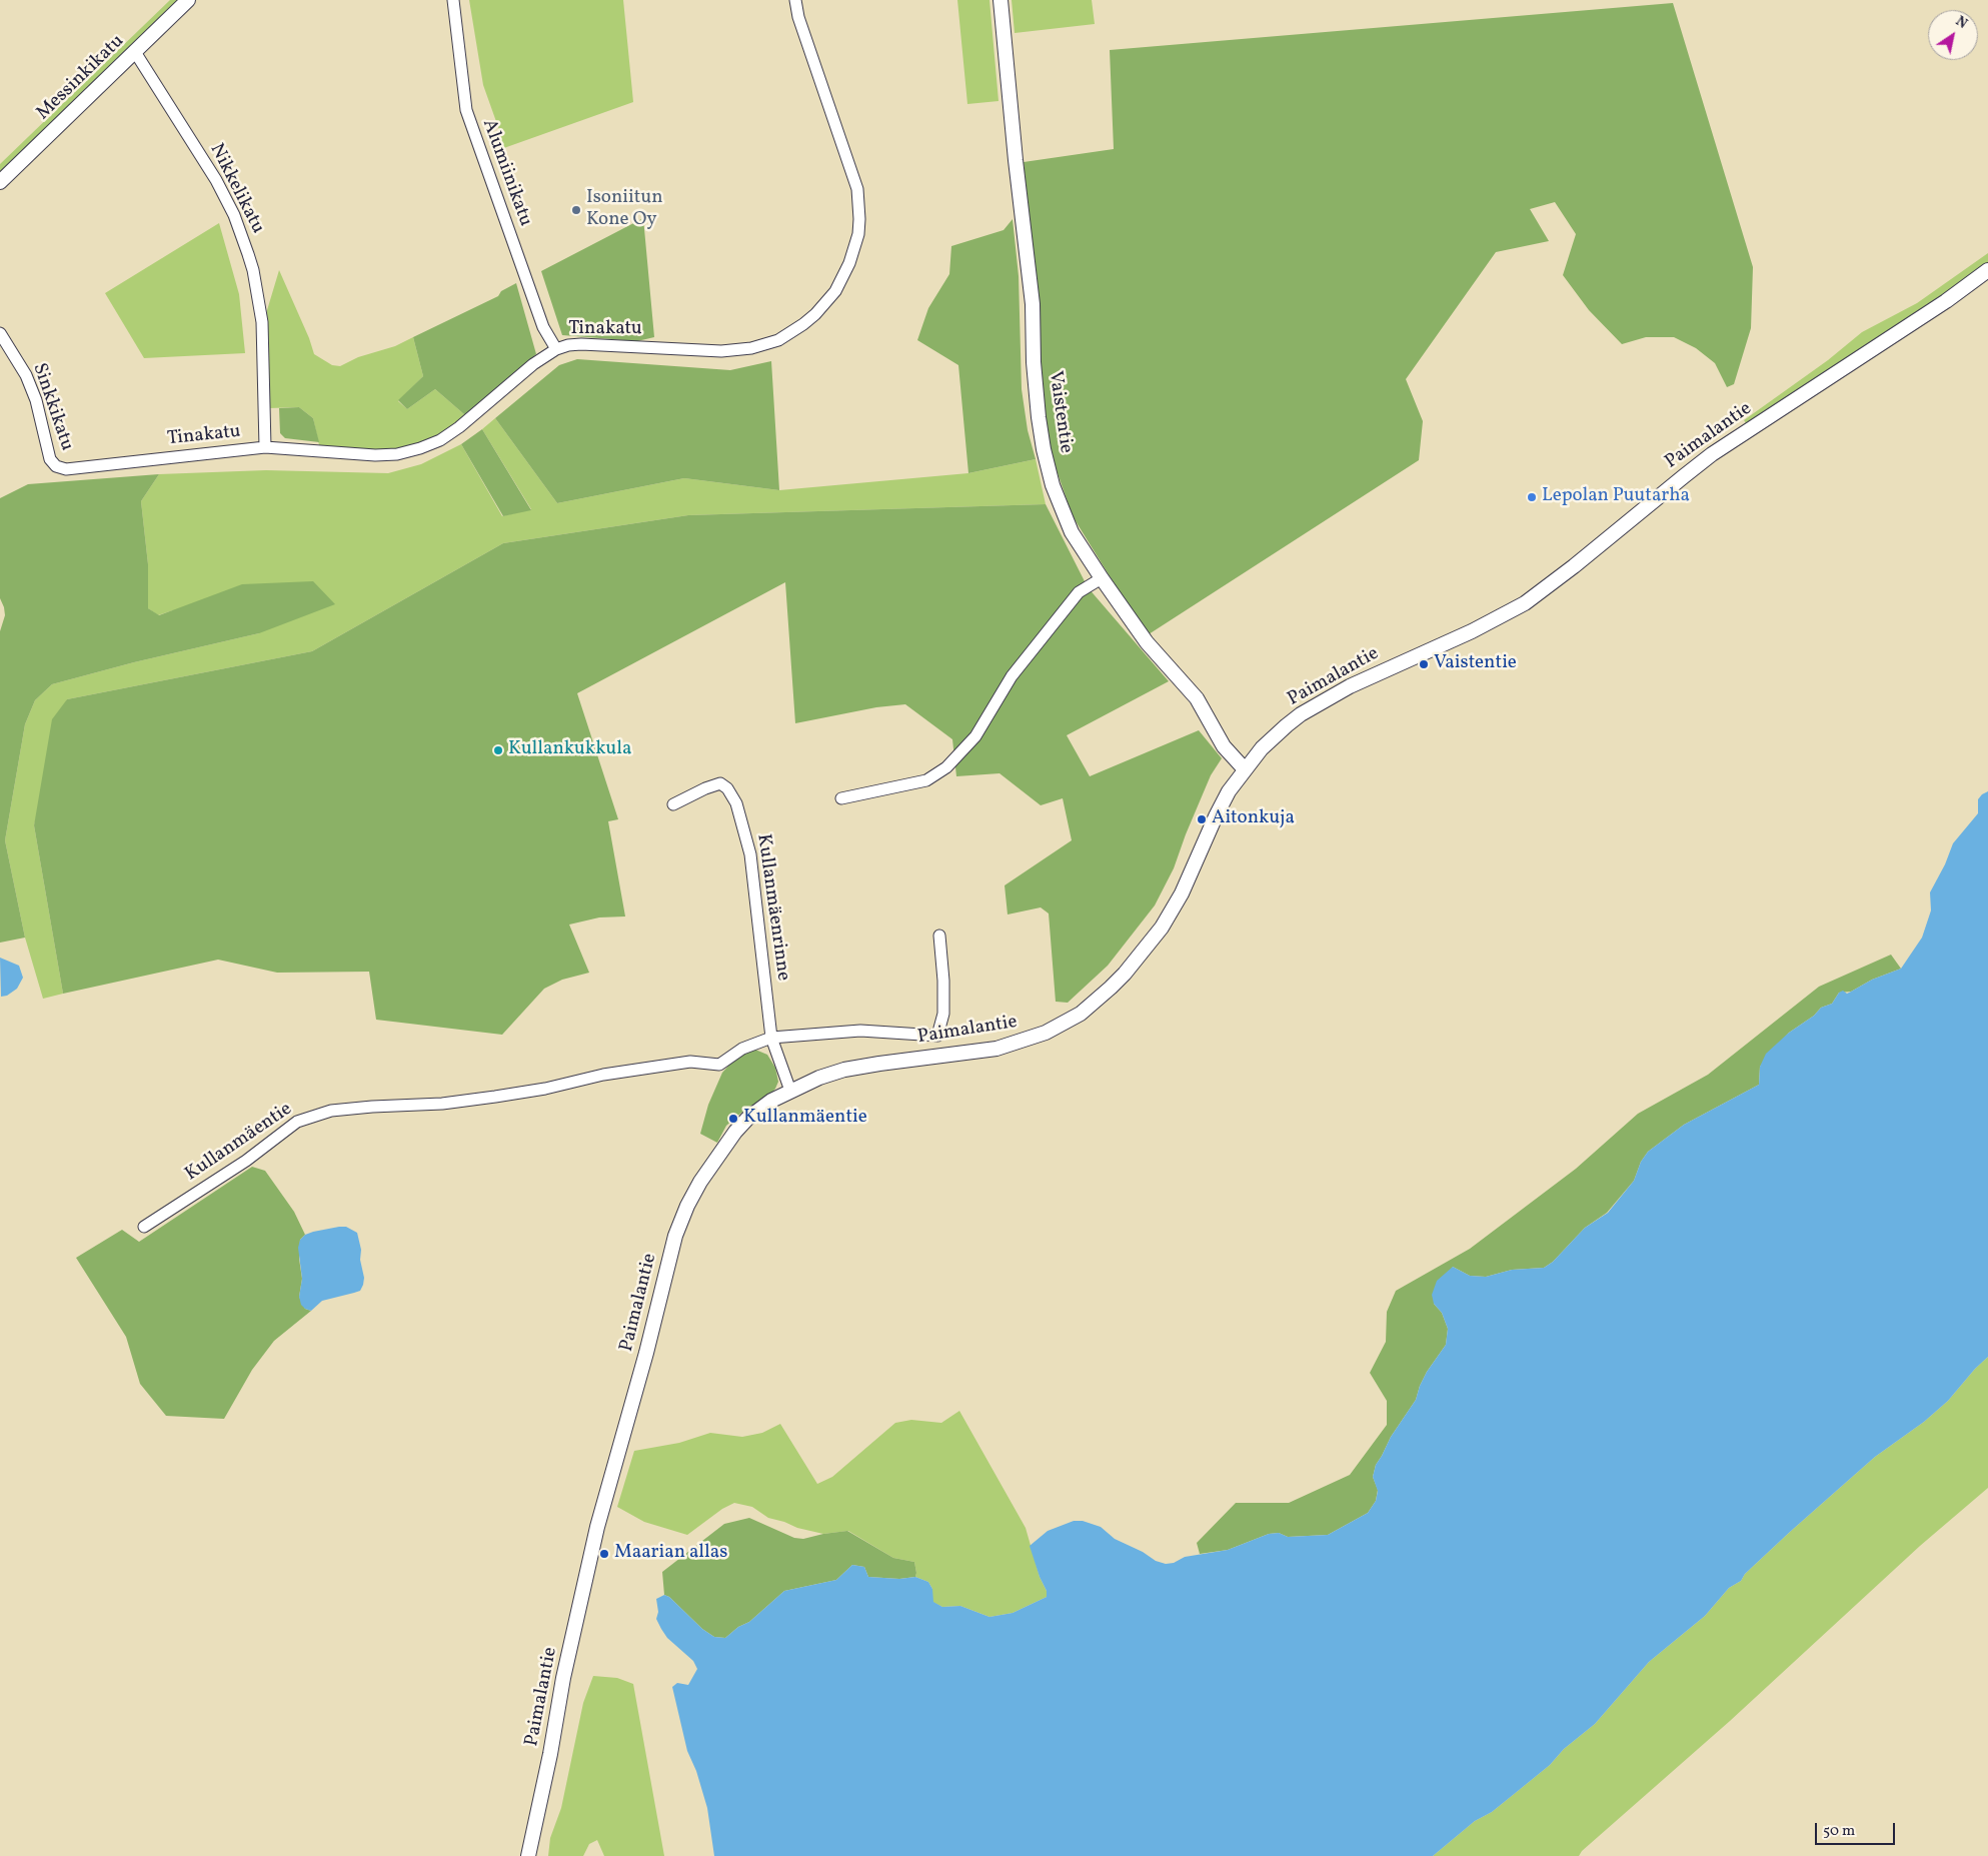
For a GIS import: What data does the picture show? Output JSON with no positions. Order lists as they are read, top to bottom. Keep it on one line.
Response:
{"streets":{"street":["Messinkikatu","Alumiinikatu","Nikkelikatu","Tinakatu","Sinkkikatu","Vaistentie","Paimalantie","Kullanmäenrinne","Kullanmäentie"]},"crossings":[["Messinkikatu","Nikkelikatu"],["Alumiinikatu","Tinakatu"],["Nikkelikatu","Tinakatu"],["Tinakatu","Sinkkikatu"],["Vaistentie","Paimalantie"],["Paimalantie","Kullanmäenrinne"],["Kullanmäenrinne","Kullanmäentie"]],"places":["Isoniitun Kone Oy","Lepolan Puutarha","Vaistentie","Kullankukkula","Aitonkuja","Kullanmäentie","Maarian allas"],"scale_bar":"50 m","north":"top right"}
